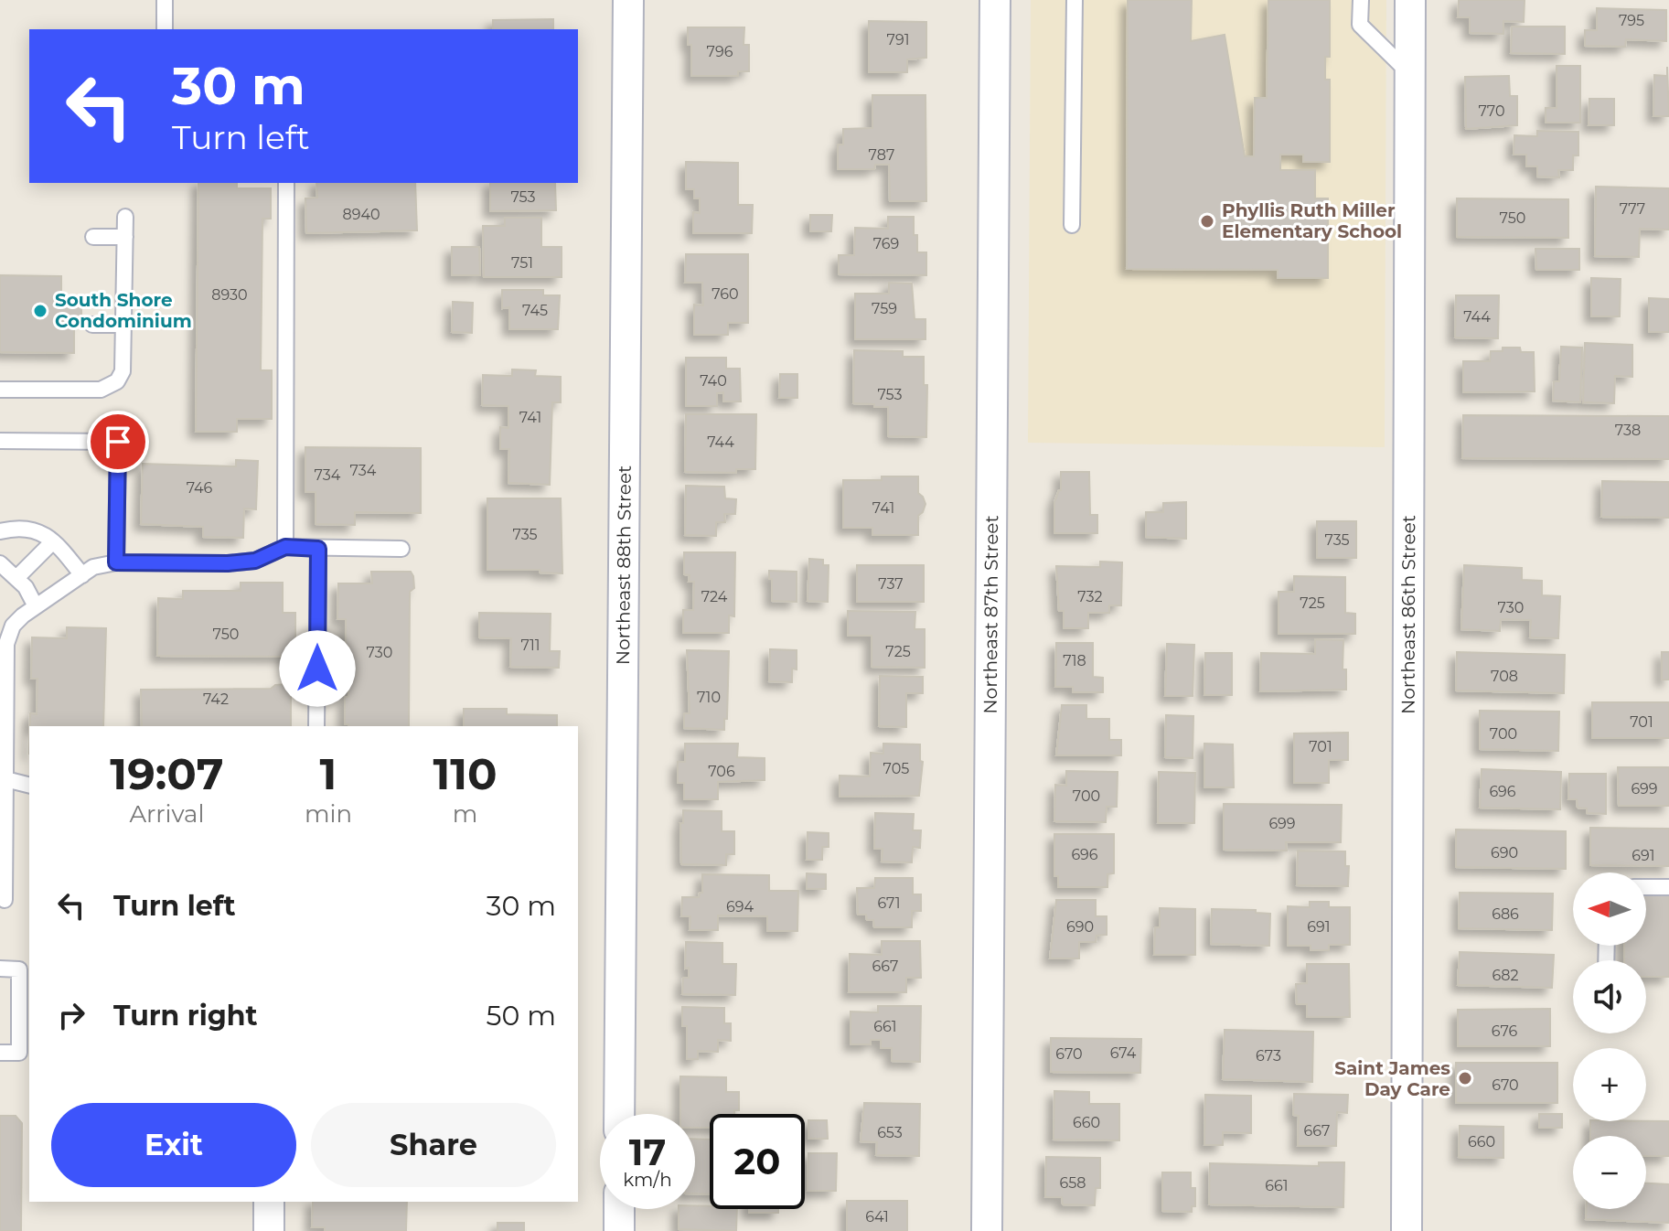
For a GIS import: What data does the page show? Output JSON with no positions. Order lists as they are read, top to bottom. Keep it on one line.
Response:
{"streets":{"street":["Northeast 88th Street","Northeast 87th Street","Northeast 86th Street"]},"places":["Phyllis Ruth Miller Elementary School","South Shore Condominium","Saint James Day Care"],"house_numbers":["795","791","796","770","787","753","777","8940","750","769","751","760","8930","759","745","744","740","753","741","738","744","734","734","746","741","735","735","737","724","732","725","730","750","711","725","730","718","708","710","742","701","700","701","705","706","699","696","700","699","690","696","691","671","694","686","690","691","667","682","661","676","674","670","673","670","660","667","653","660","658","661","641"],"north":"left","page":{"turn":["30 m","Turn left"],"eta":["19:07","Arrival","1","min","110","m"],"list":[{"name":"Turn left","value":"30 m"},{"name":"Turn right","value":"50 m"}],"map_buttons":["+","−"],"buttons":["Exit","Share"],"speed":"17 km/h","limit":"20"}}
